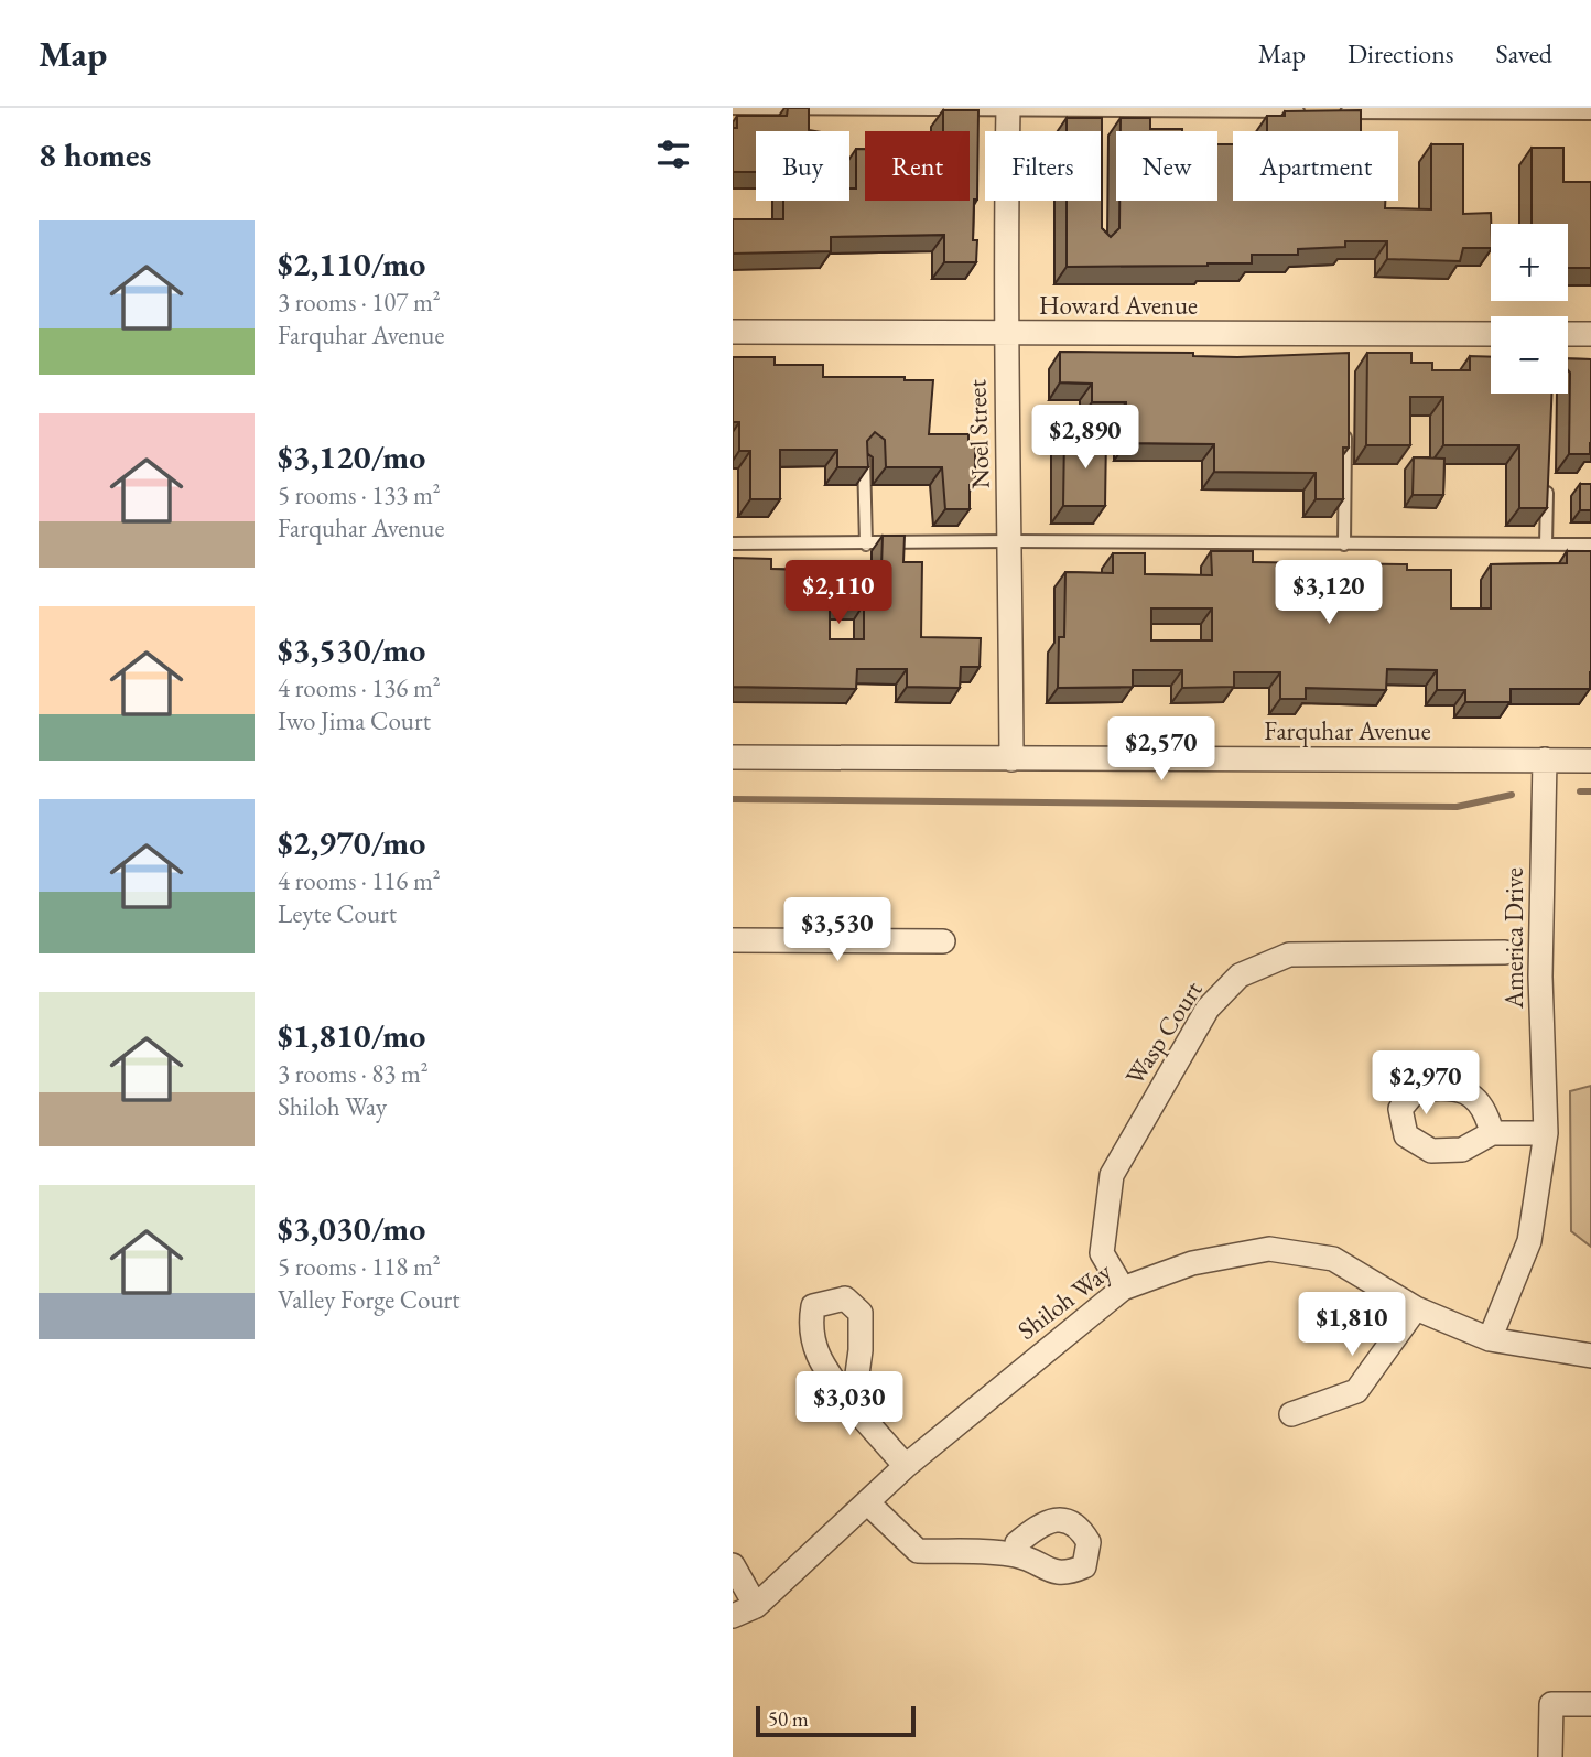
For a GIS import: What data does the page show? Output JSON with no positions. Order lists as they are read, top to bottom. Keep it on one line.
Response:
{"streets":{"street":["Howard Avenue","Noel Street","Farquhar Avenue","America Drive","Wasp Court","Shiloh Way"]},"crossings":[["Howard Avenue","Noel Street"],["Noel Street","Farquhar Avenue"],["Farquhar Avenue","America Drive"],["America Drive","Shiloh Way"],["Wasp Court","Shiloh Way"]],"scale_bar":"50 m","page":{"header":"Map","nav":["Map","Directions","Saved"],"heading":"8 homes","chip":["Buy","Rent","Filters","New","Apartment"],"list":[{"name":"$2,110/mo","note":"3 rooms · 107 m² · Farquhar Avenue"},{"name":"$3,120/mo","note":"5 rooms · 133 m² · Farquhar Avenue"},{"name":"$3,530/mo","note":"4 rooms · 136 m² · Iwo Jima Court"},{"name":"$2,970/mo","note":"4 rooms · 116 m² · Leyte Court"},{"name":"$1,810/mo","note":"3 rooms · 83 m² · Shiloh Way"},{"name":"$3,030/mo","note":"5 rooms · 118 m² · Valley Forge Court"}],"map_buttons":["+","−"],"price":["$2,890","$2,110","$3,120","$2,570","$3,530","$2,970","$1,810","$3,030"],"scale":"50 m"}}
